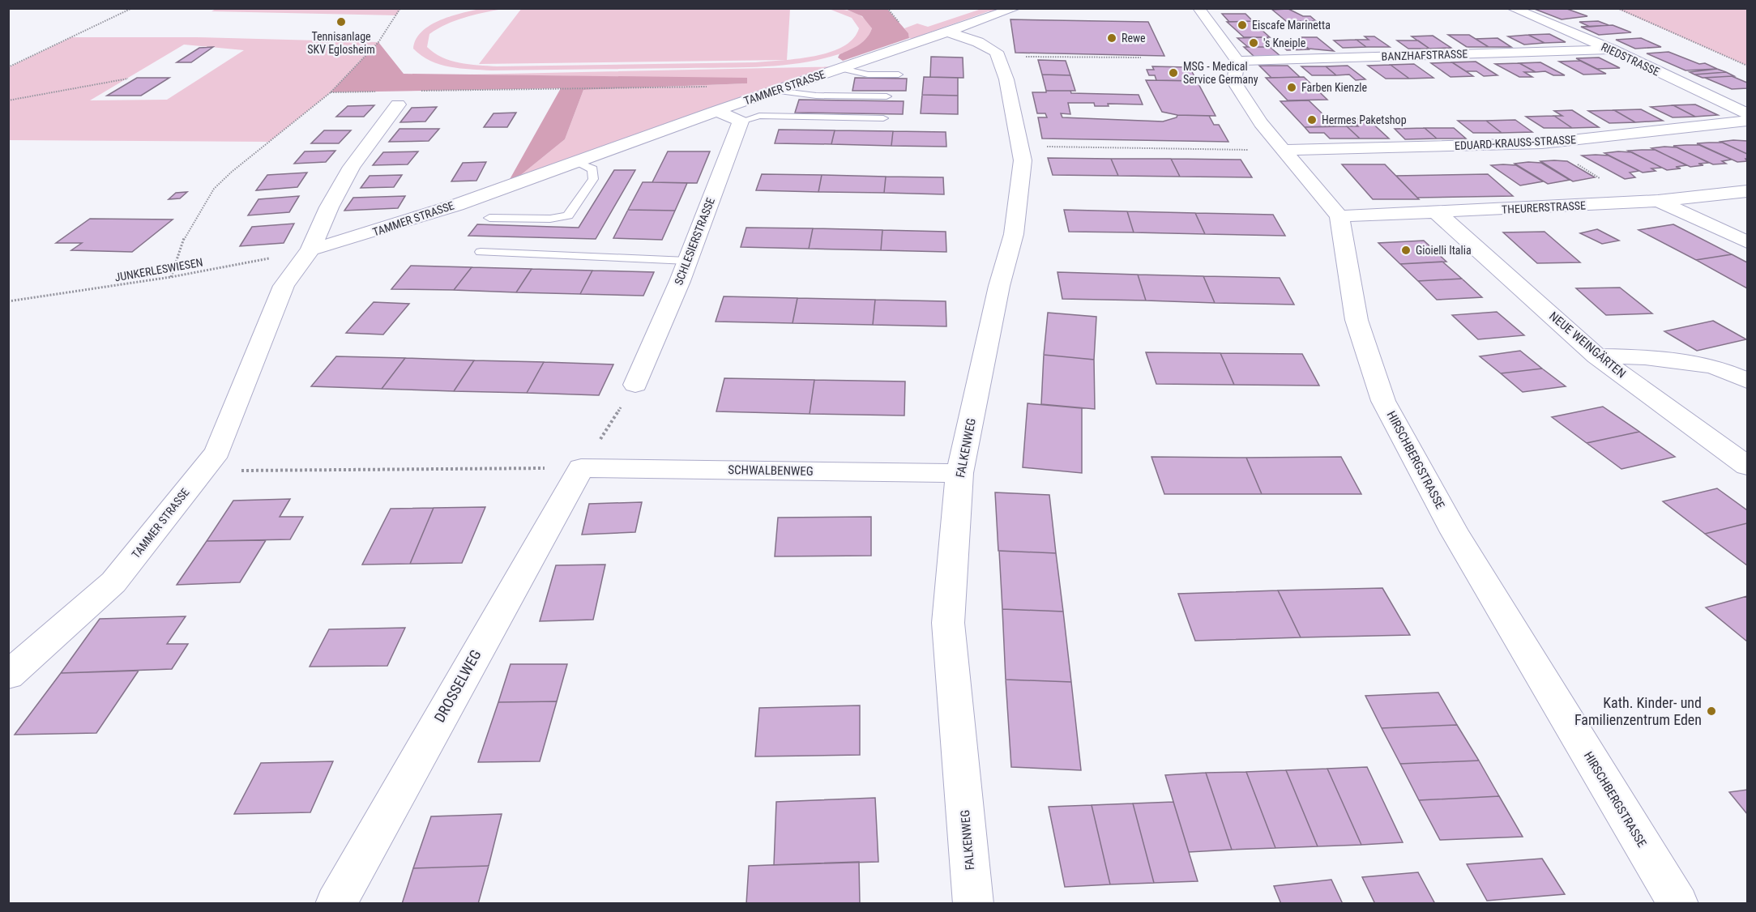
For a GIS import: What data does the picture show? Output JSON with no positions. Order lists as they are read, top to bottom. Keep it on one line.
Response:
{"streets":{"street":["BANZHAFSTRASSE","RIEDSTRASSE","TAMMER STRASSE","EDUARD-KRAUSS-STRASSE","THEURERSTRASSE","SCHLESIERSTRASSE","NEUE WEINGÄRTEN","FALKENWEG","HIRSCHBERGSTRASSE","SCHWALBENWEG","DROSSELWEG"],"path":["JUNKERLESWIESEN"]},"crossings":[["BANZHAFSTRASSE","RIEDSTRASSE"],["TAMMER STRASSE","JUNKERLESWIESEN"],["THEURERSTRASSE","NEUE WEINGÄRTEN"],["THEURERSTRASSE","HIRSCHBERGSTRASSE"],["FALKENWEG","SCHWALBENWEG"],["SCHWALBENWEG","DROSSELWEG"]],"places":["Tennisanlage SKV Eglosheim","Eiscafe Marinetta","Rewe","'s Kneiple","MSG - Medical Service Germany","Farben Kienzle","Hermes Paketshop","Gioielli Italia","Kath. Kinder- und Familienzentrum Eden"]}
